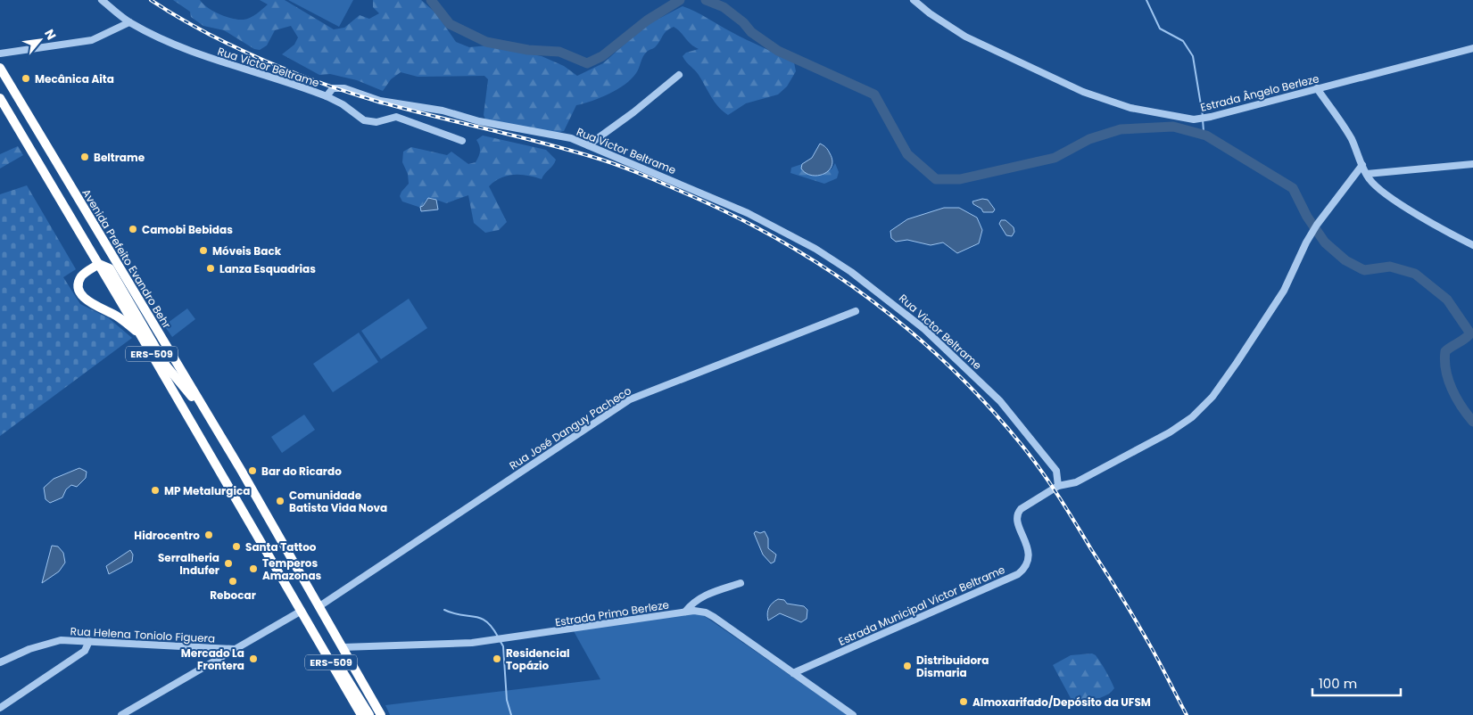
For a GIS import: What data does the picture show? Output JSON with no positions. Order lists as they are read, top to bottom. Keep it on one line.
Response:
{"streets":{"highway":["Avenida Prefeito Evandro Behr","ERS-509"],"street":["Rua Victor Beltrame","Estrada Ângelo Berleze","Rua José Danguy Pacheco","Estrada Municipal Victor Beltrame","Estrada Primo Berleze","Rua Helena Toniolo Figuera"]},"crossings":[["Rua Victor Beltrame","Estrada Municipal Victor Beltrame"],["Avenida Prefeito Evandro Behr","Rua José Danguy Pacheco"],["Avenida Prefeito Evandro Behr","Estrada Primo Berleze"],["Estrada Municipal Victor Beltrame","Estrada Primo Berleze"]],"places":["Mecânica Aita","Beltrame","Camobi Bebidas","Móveis Back","Lanza Esquadrias","Bar do Ricardo","MP Metalurgica","Comunidade Batista Vida Nova","Hidrocentro","Santa Tattoo","Serralheria Indufer","Temperos Amazonas","Rebocar","Mercado La Frontera","Residencial Topázio","Distribuidora Dismaria","Almoxarifado/Depósito da UFSM"],"scale_bar":"100 m","north":"top right"}
